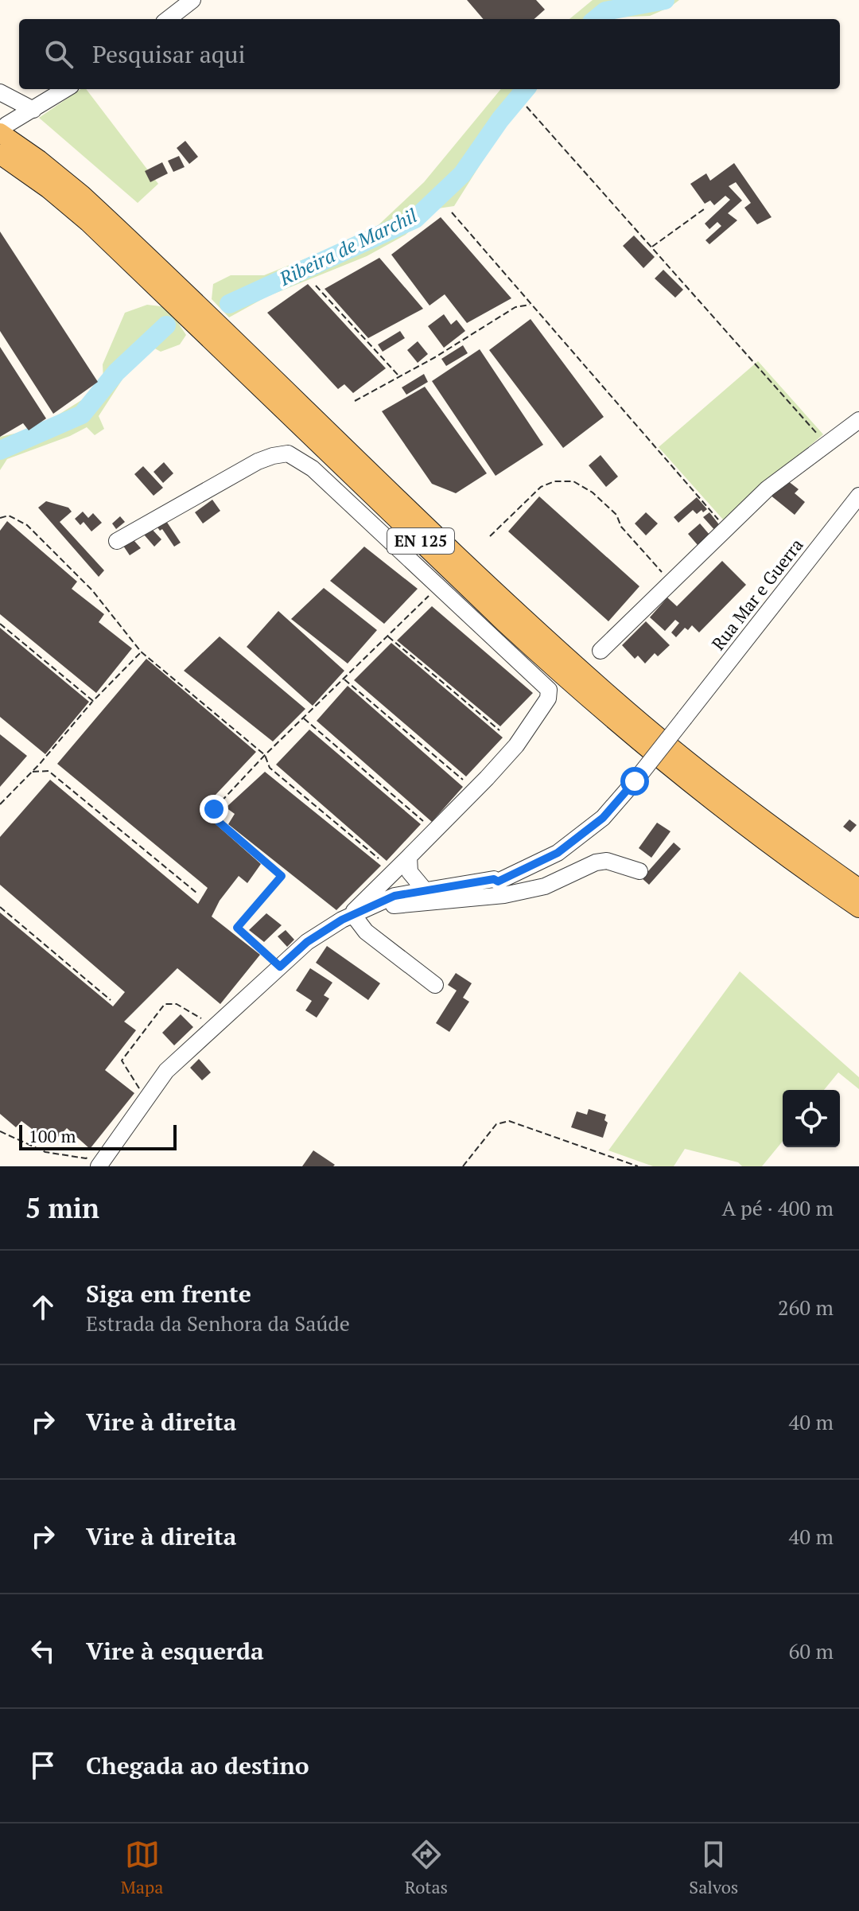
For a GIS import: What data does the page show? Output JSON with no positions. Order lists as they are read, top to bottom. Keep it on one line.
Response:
{"streets":{"main road":["EN 125"],"street":["Rua Mar e Guerra"]},"water":["Ribeira de Marchil"],"scale_bar":"100 m","page":{"search":"Pesquisar aqui","scale":"100 m","heading":["5 min","A pé · 400 m"],"list":[["Siga em frente","Estrada da Senhora da Saúde","260 m"],["Vire à direita","40 m"],["Vire à direita","40 m"],["Vire à esquerda","60 m"],"Chegada ao destino"],"nav":["Mapa","Rotas","Salvos"]}}
